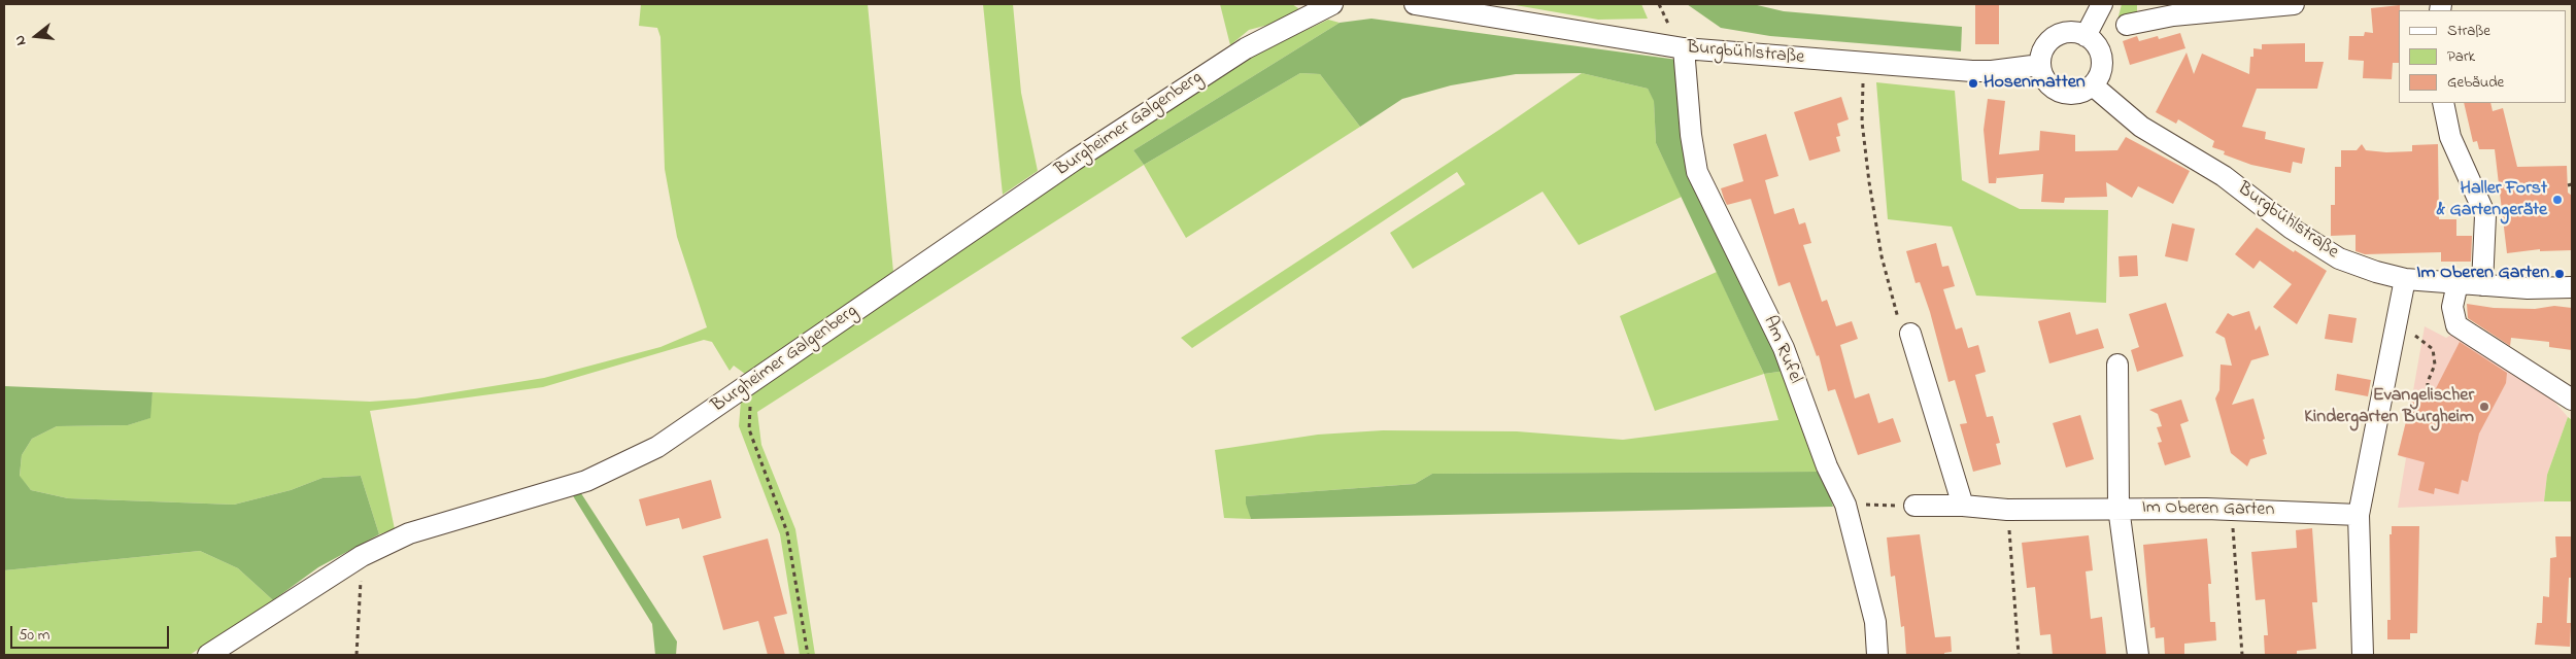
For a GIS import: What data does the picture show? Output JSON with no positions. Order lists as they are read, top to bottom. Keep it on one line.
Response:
{"streets":{"street":["Burgbühlstraße","Burgheimer Galgenberg","Am Rufel","Im Oberen Garten"]},"crossings":[["Burgbühlstraße","Am Rufel"]],"places":["Hosenmatten","Haller Forst & Gartengeräte","Im Oberen Garten","Evangelischer Kindergarten Burgheim"],"legend":["Straße","Park","Gebäude"],"scale_bar":"50 m","north":"left"}
